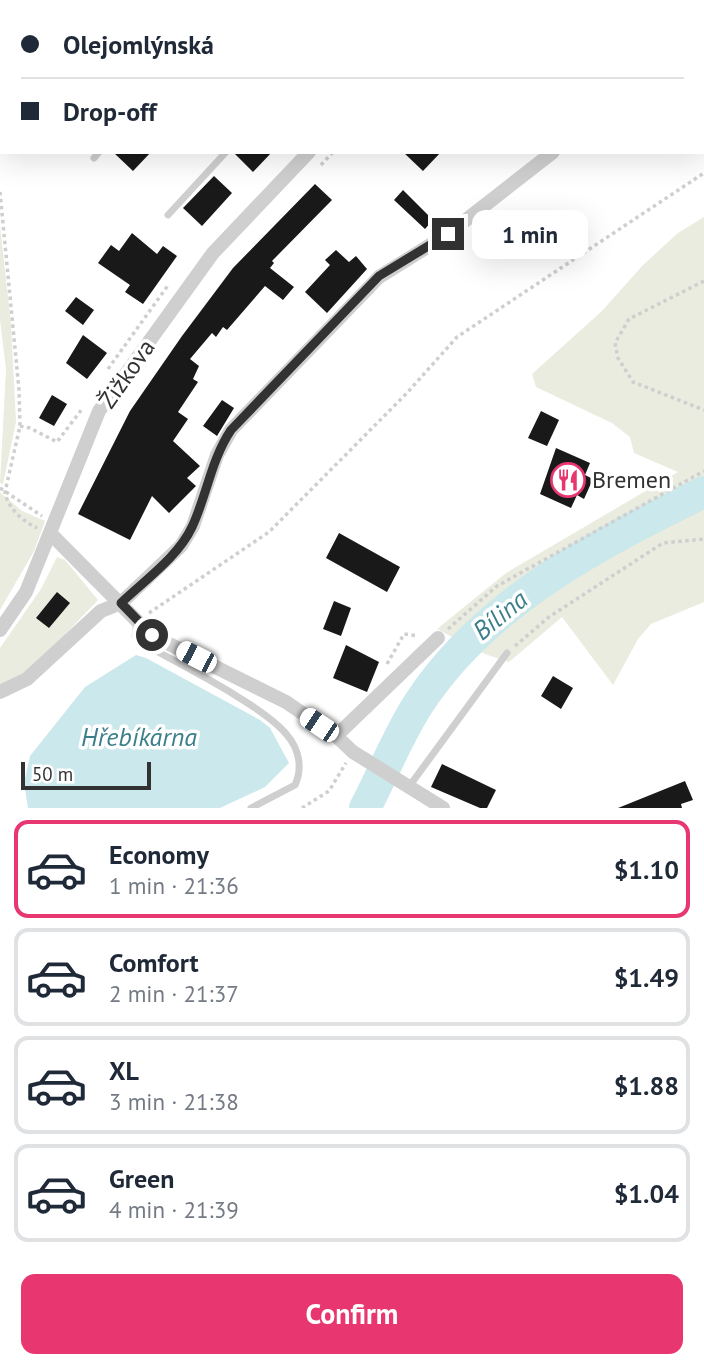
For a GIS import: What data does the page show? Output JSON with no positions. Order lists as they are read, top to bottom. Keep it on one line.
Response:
{"streets":{"street":["Žižkova"]},"water":["Bílina","Hřebíkárna"],"places":{"restaurant":["Bremen"]},"scale_bar":"50 m","page":{"banner":["Olejomlýnská","Drop-off"],"bubble":"1 min","scale":"50 m","list":[{"name":"Economy","note":"1 min · 21:36","value":"$1.10"},{"name":"Comfort","note":"2 min · 21:37","value":"$1.49"},{"name":"XL","note":"3 min · 21:38","value":"$1.88"},{"name":"Green","note":"4 min · 21:39","value":"$1.04"}],"buttons":"Confirm"}}
